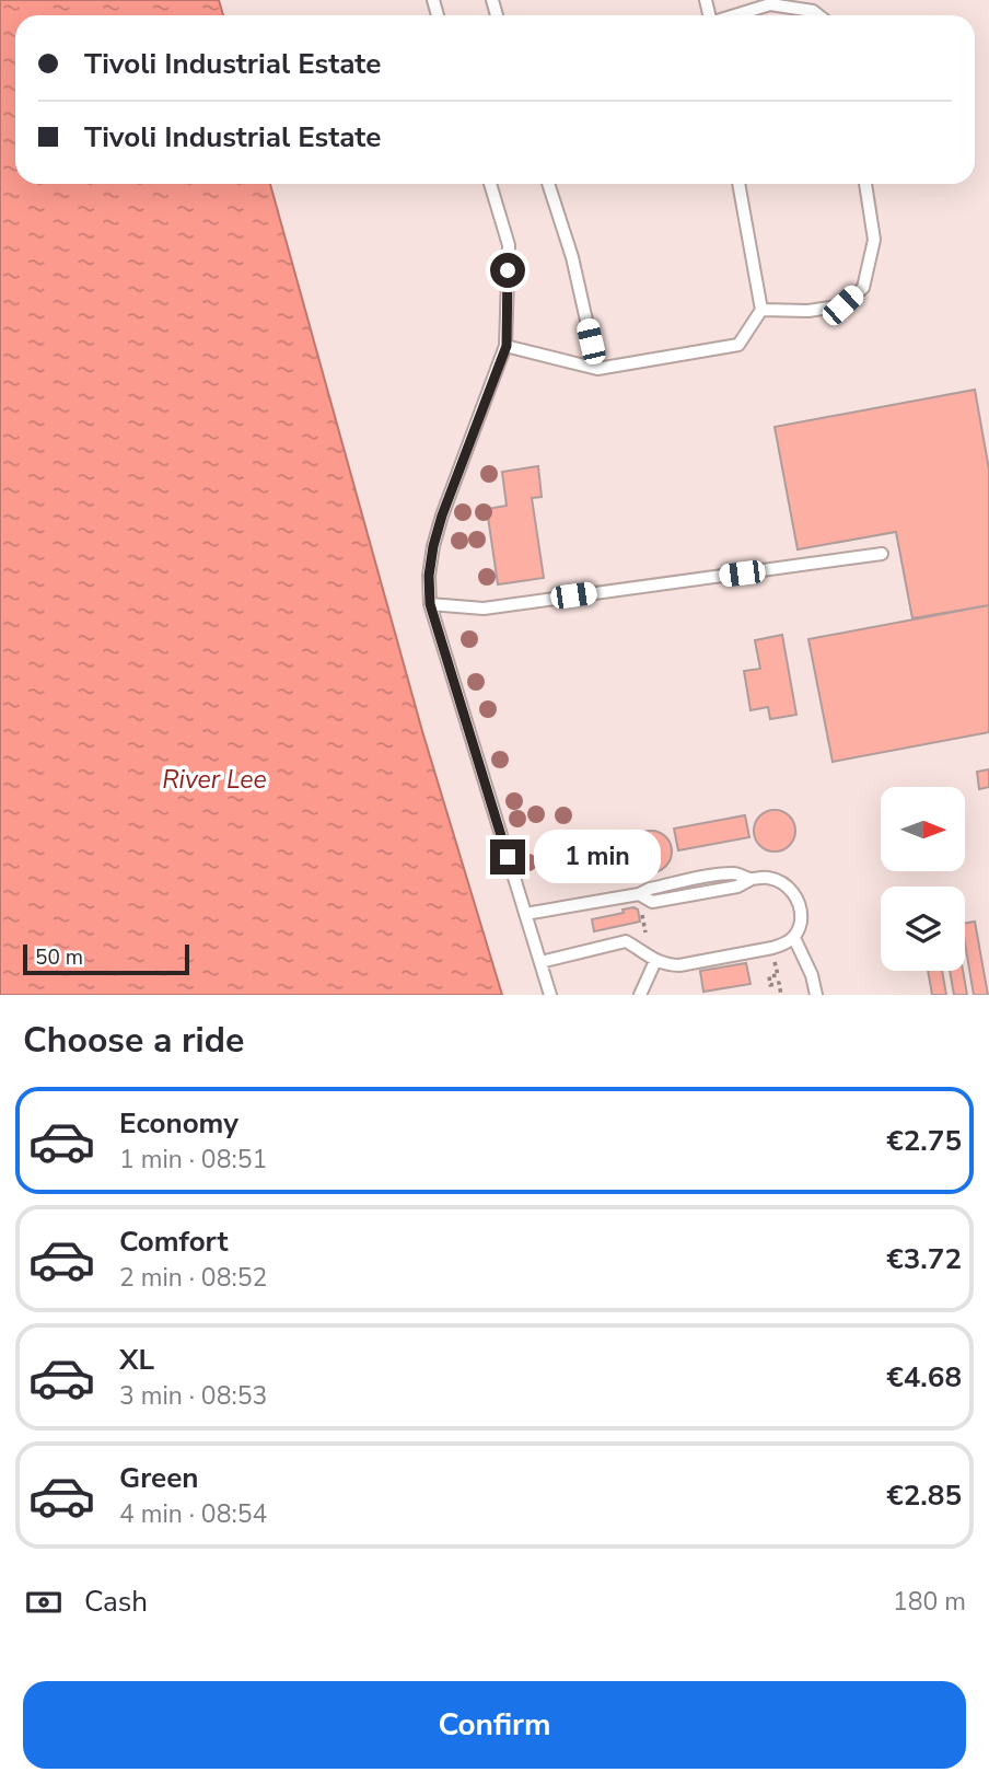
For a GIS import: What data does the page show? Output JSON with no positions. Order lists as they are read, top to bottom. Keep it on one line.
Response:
{"water":["River Lee"],"scale_bar":"50 m","north":"right","page":{"banner":["Tivoli Industrial Estate","Tivoli Industrial Estate"],"bubble":"1 min","scale":"50 m","heading":"Choose a ride","list":[{"name":"Economy","note":"1 min · 08:51","value":"€2.75"},{"name":"Comfort","note":"2 min · 08:52","value":"€3.72"},{"name":"XL","note":"3 min · 08:53","value":"€4.68"},{"name":"Green","note":"4 min · 08:54","value":"€2.85"}],"pay":["Cash","180 m"],"buttons":"Confirm"}}
